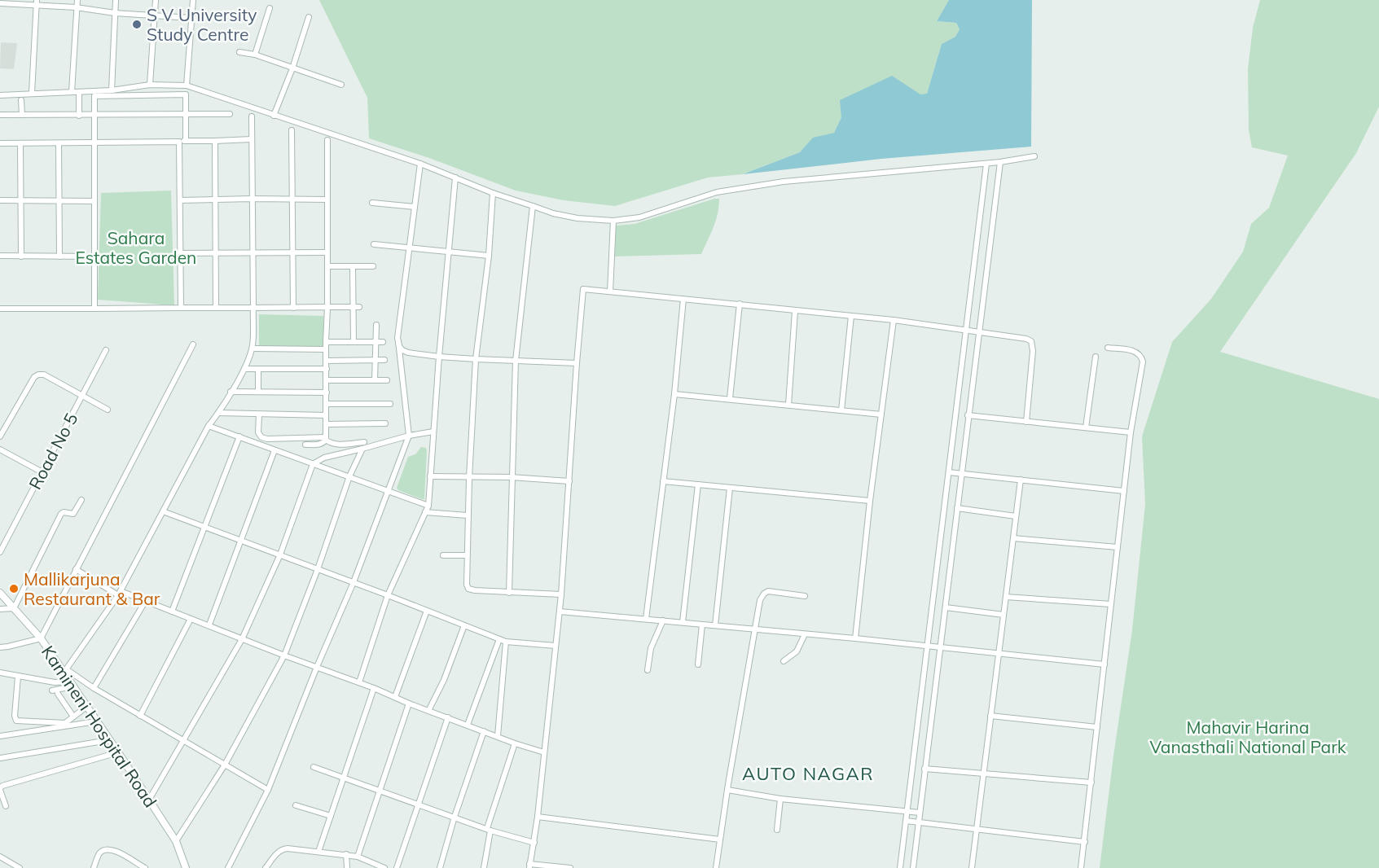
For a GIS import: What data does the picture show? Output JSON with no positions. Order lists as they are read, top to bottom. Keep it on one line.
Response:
{"streets":{"street":["Road No 5","Kamineni Hospital Road"]},"districts":["AUTO NAGAR"],"parks":["Sahara Estates Garden","Mahavir Harina Vanasthali National Park"],"places":["S V University Study Centre","Mallikarjuna Restaurant & Bar"]}
